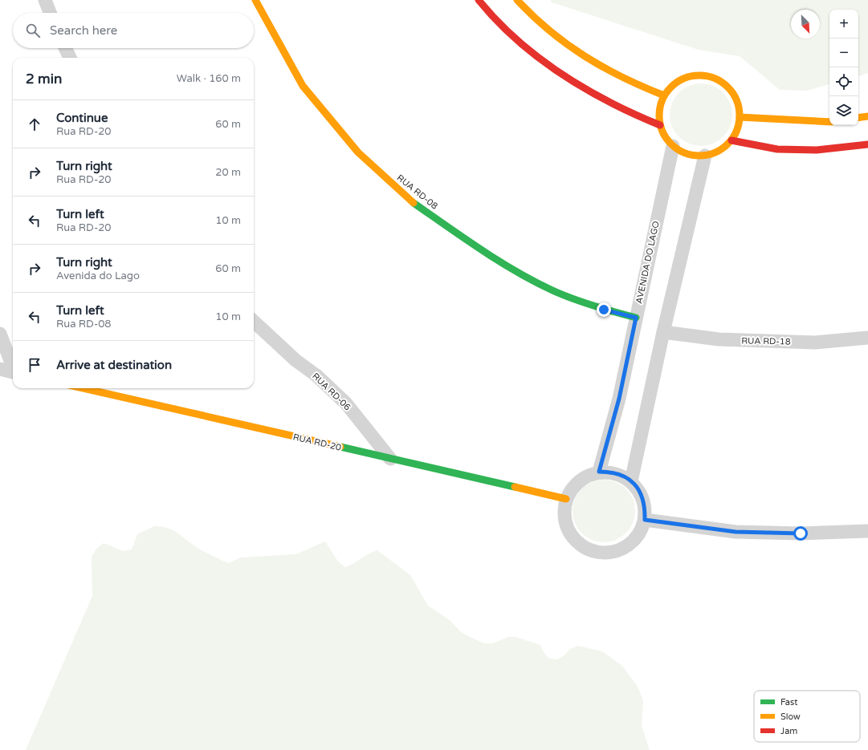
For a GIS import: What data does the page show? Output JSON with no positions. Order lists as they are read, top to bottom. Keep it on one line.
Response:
{"streets":{"street":["RUA RD-08","AVENIDA DO LAGO","RUA RD-18","RUA RD-06","RUA RD-20"]},"crossings":[["RUA RD-08","AVENIDA DO LAGO"],["AVENIDA DO LAGO","RUA RD-20"],["RUA RD-06","RUA RD-20"]],"legend":["Fast","Slow","Jam"],"north":"bottom right","page":{"map_buttons":["+","−"],"search":"Search here","heading":["2 min","Walk · 160 m"],"list":[["Continue","Rua RD-20","60 m"],["Turn right","Rua RD-20","20 m"],["Turn left","Rua RD-20","10 m"],["Turn right","Avenida do Lago","60 m"],["Turn left","Rua RD-08","10 m"],"Arrive at destination"]}}
